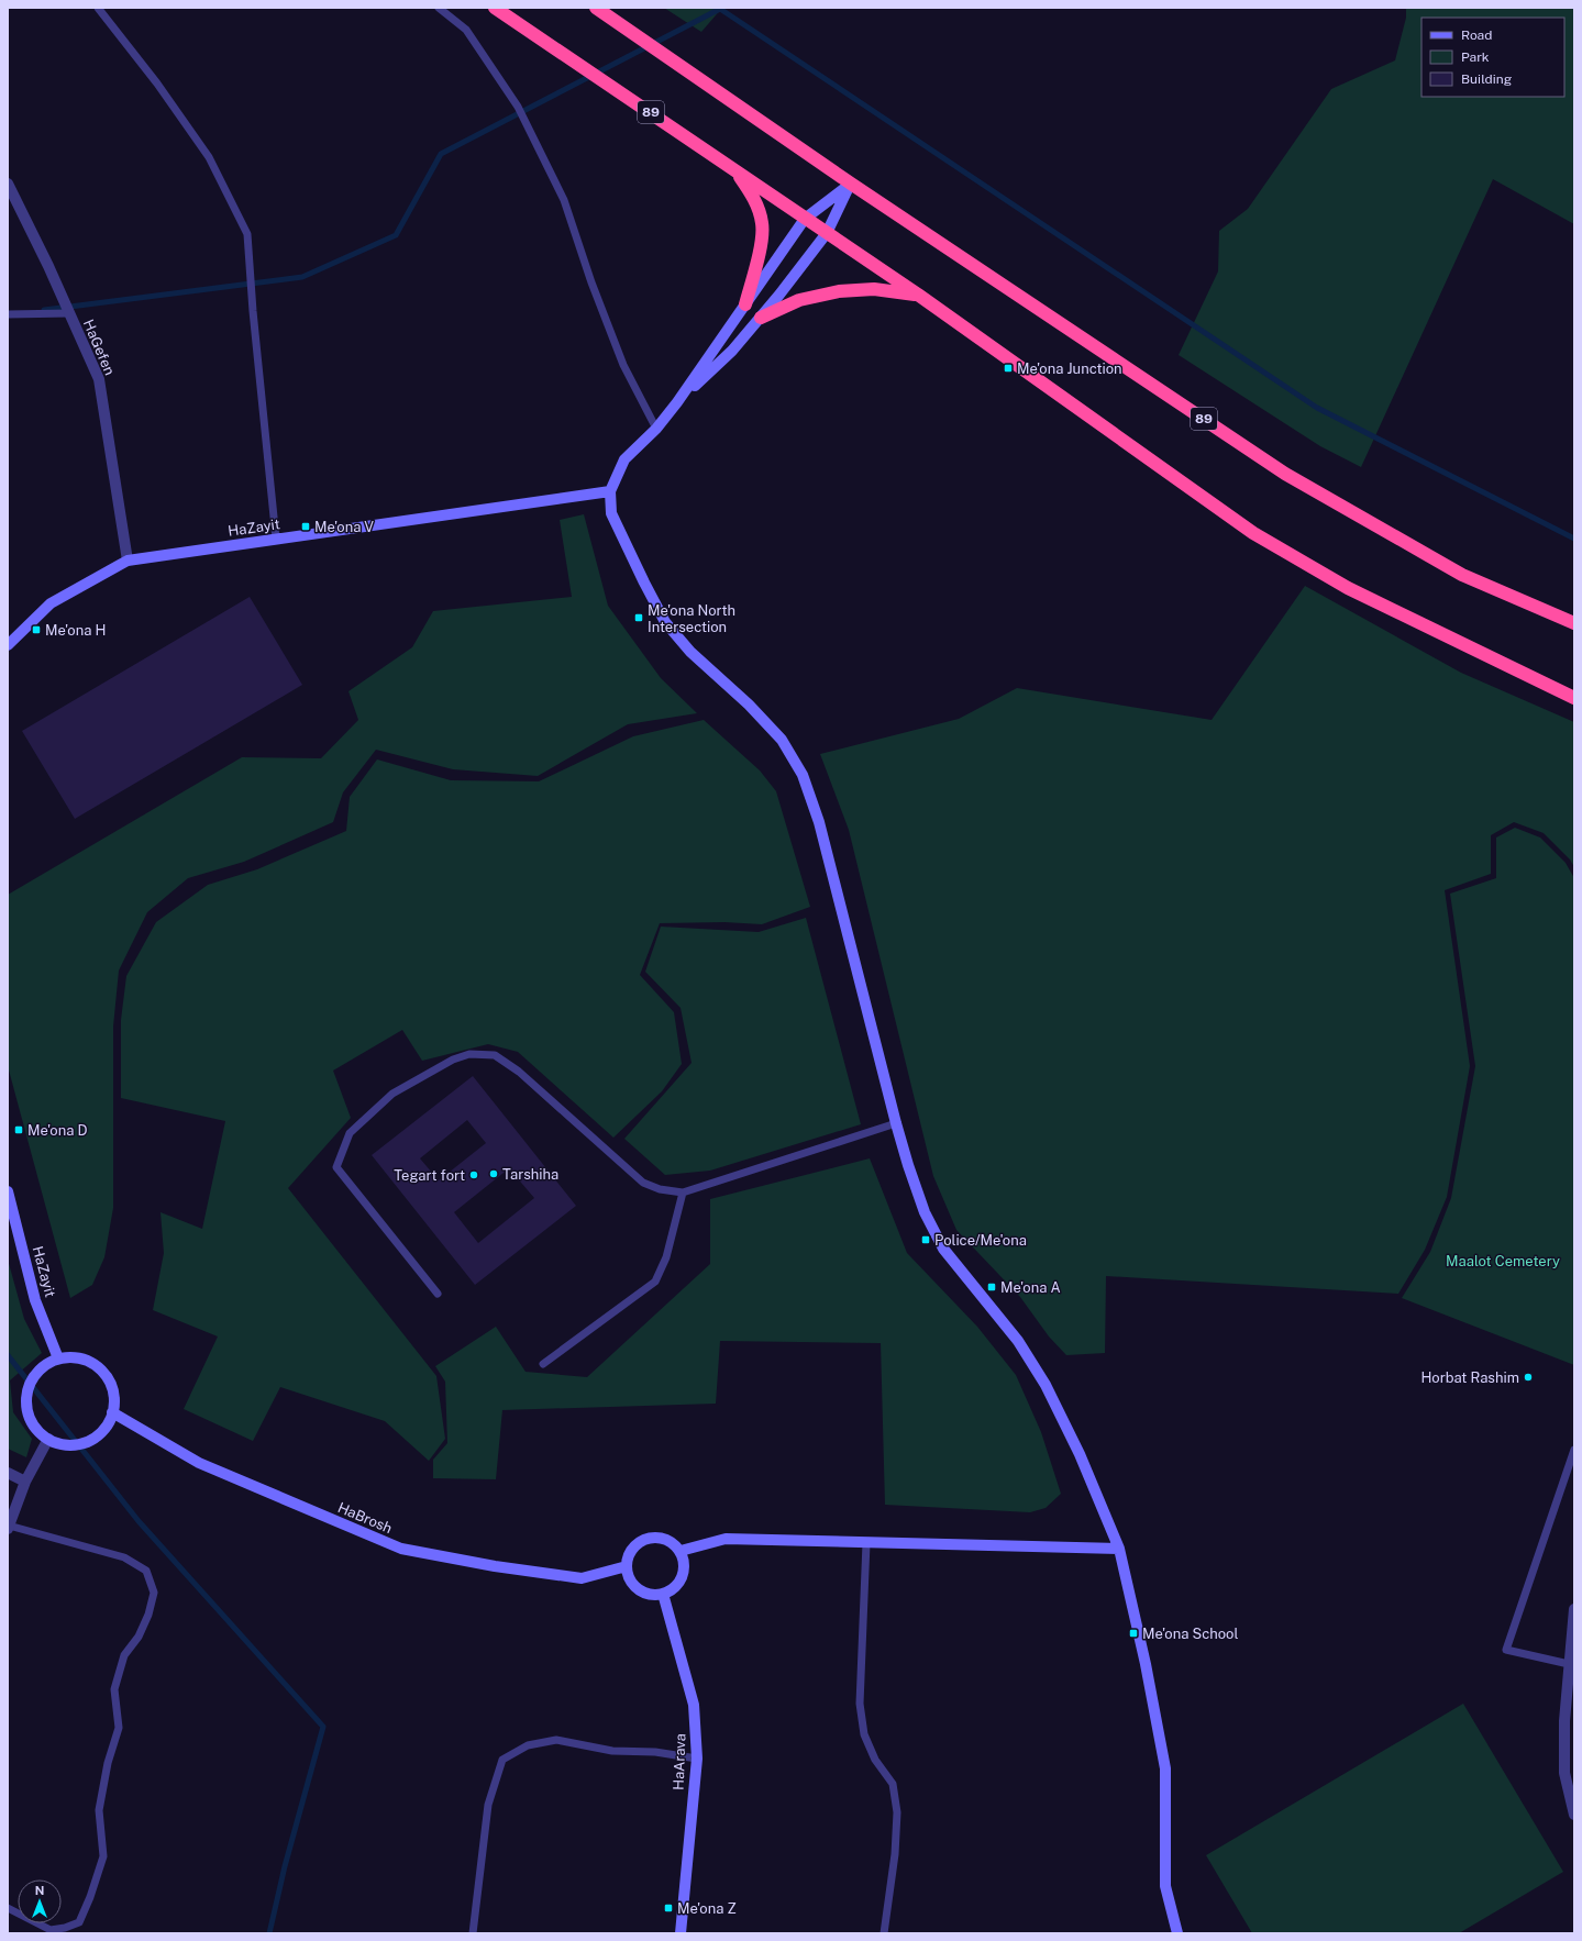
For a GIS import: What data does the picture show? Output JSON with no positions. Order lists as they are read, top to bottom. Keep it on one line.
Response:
{"streets":{"highway":["89"],"main road":["HaZayit","HaBrosh","HaArava"],"street":["HaGefen"]},"crossings":[["HaGefen","HaZayit"],["HaZayit","HaBrosh"],["HaBrosh","HaArava"]],"parks":["Maalot Cemetery"],"places":{"transit":["Me'ona Junction","Me'ona V","Me'ona North Intersection","Me'ona H","Me'ona D","Police/Me'ona","Me'ona A","Me'ona School","Me'ona Z"],"other":["Tarshiha","Tegart fort","Horbat Rashim"]},"legend":["Road","Park","Building"],"north":"top"}
